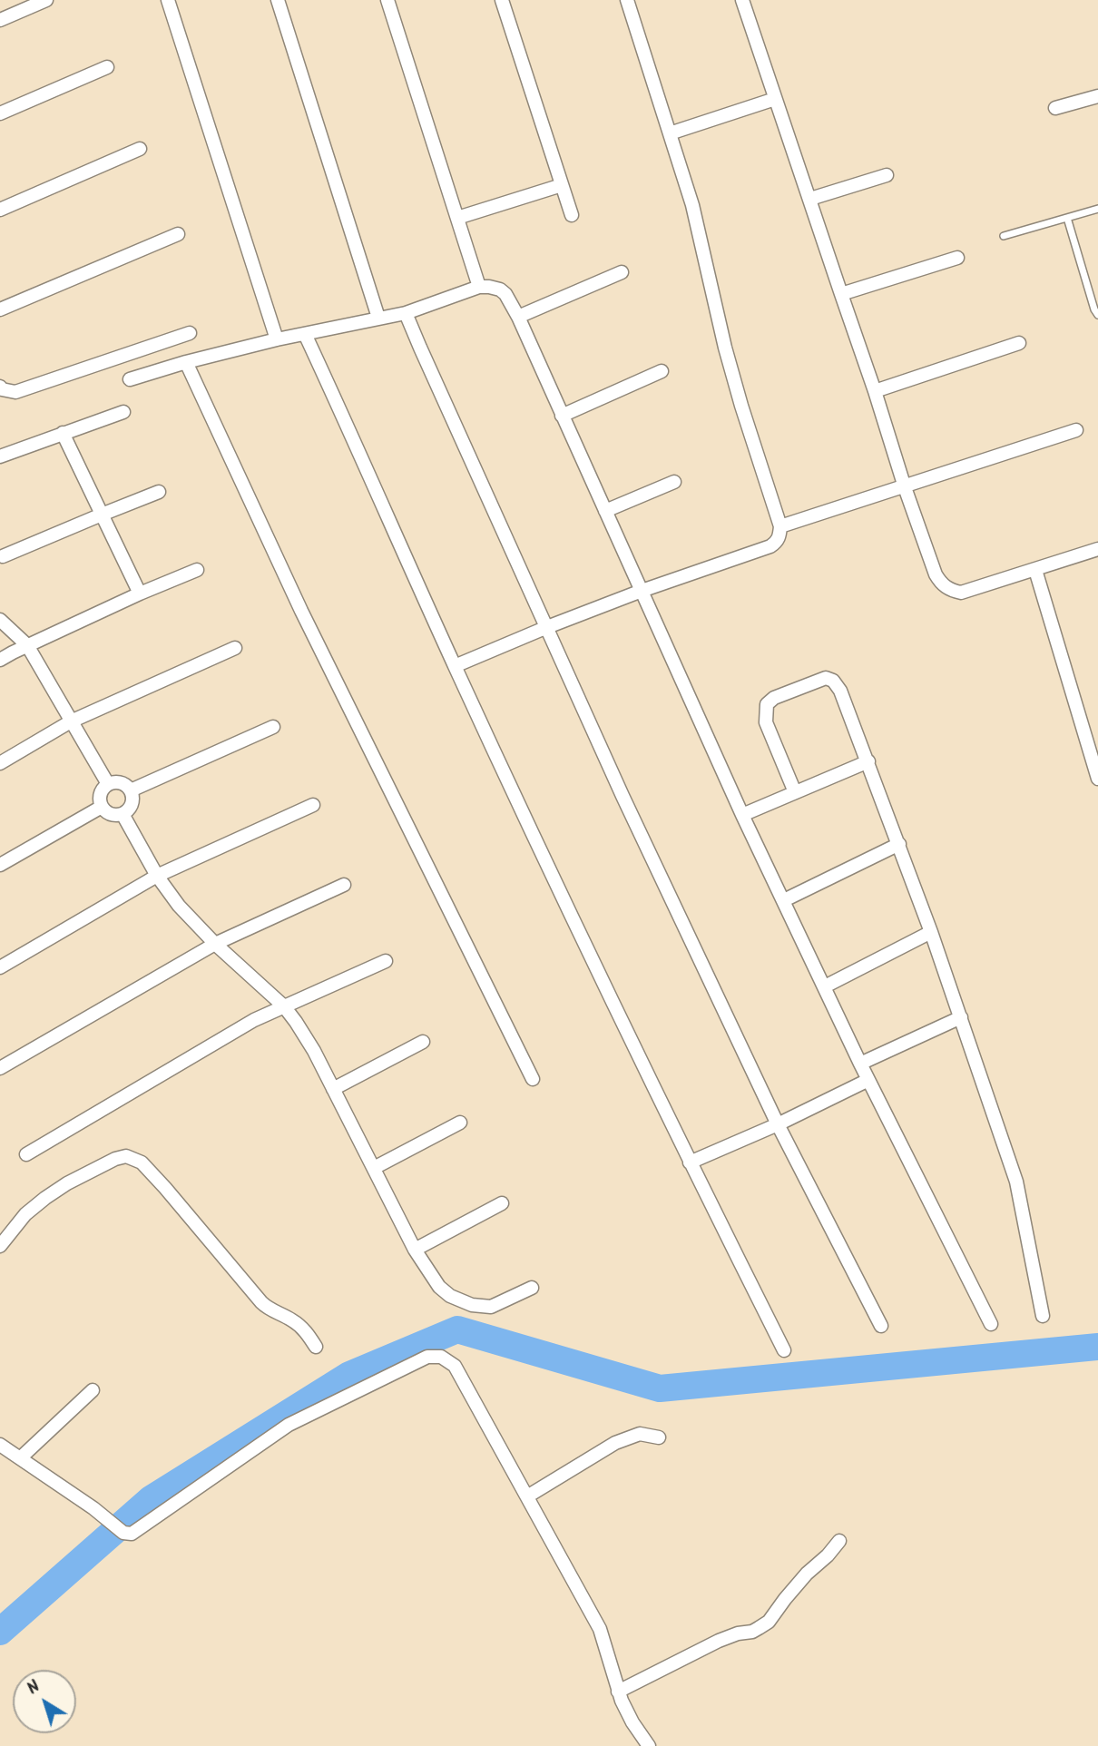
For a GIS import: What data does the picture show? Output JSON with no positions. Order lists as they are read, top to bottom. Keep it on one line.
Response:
{"north":"top left"}
